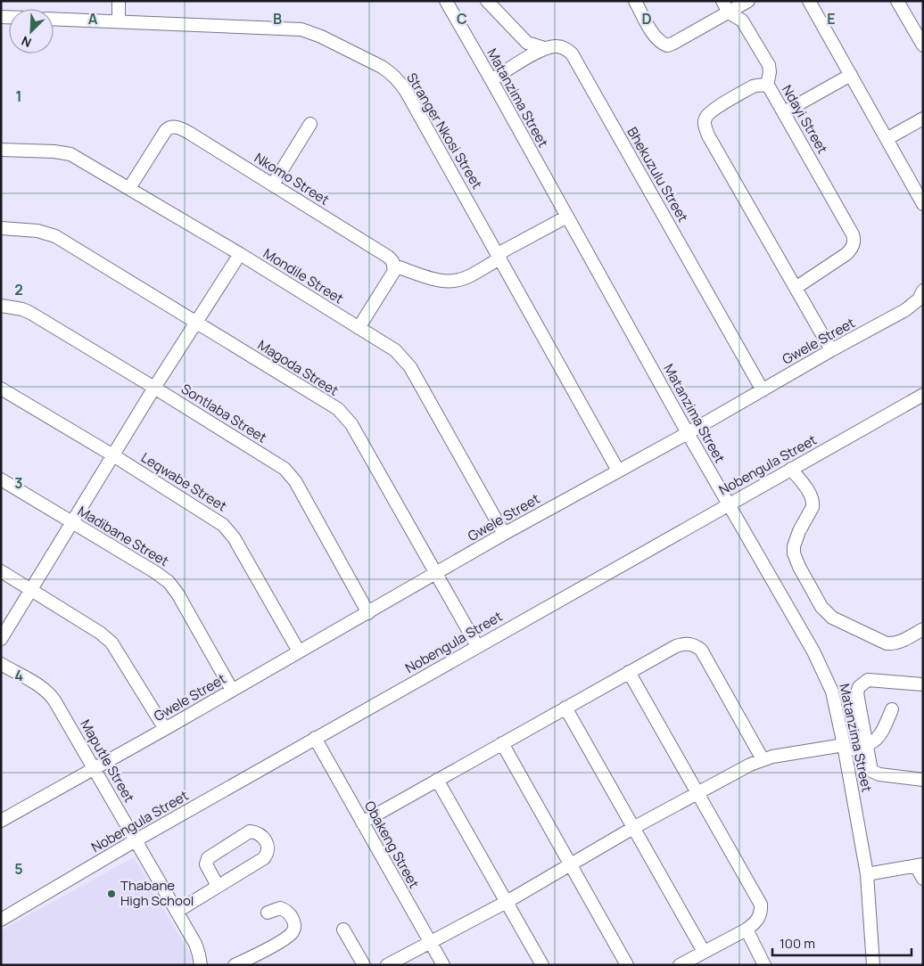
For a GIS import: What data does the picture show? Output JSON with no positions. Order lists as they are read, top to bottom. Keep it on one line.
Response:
{"streets":{"street":["Matanzima Street","Ndayi Street","Stranger Nkosi Street","Bhekuzulu Street","Nkomo Street","Mondile Street","Gwele Street","Magoda Street","Sontlaba Street","Nobengula Street","Leqwabe Street","Madibane Street","Maputle Street","Obakeng Street"]},"crossings":[["Matanzima Street","Gwele Street"],["Matanzima Street","Nobengula Street"],["Ndayi Street","Gwele Street"],["Stranger Nkosi Street","Gwele Street"],["Bhekuzulu Street","Gwele Street"],["Nkomo Street","Mondile Street"],["Mondile Street","Gwele Street"],["Gwele Street","Magoda Street"],["Gwele Street","Sontlaba Street"],["Gwele Street","Leqwabe Street"],["Gwele Street","Madibane Street"],["Gwele Street","Maputle Street"],["Magoda Street","Nobengula Street"],["Nobengula Street","Maputle Street"],["Nobengula Street","Obakeng Street"]],"places":["Thabane High School"],"scale_bar":"100 m","north":"bottom left","grid":{"columns":["A","B","C","D","E"],"rows":["1","2","3","4","5"]}}
